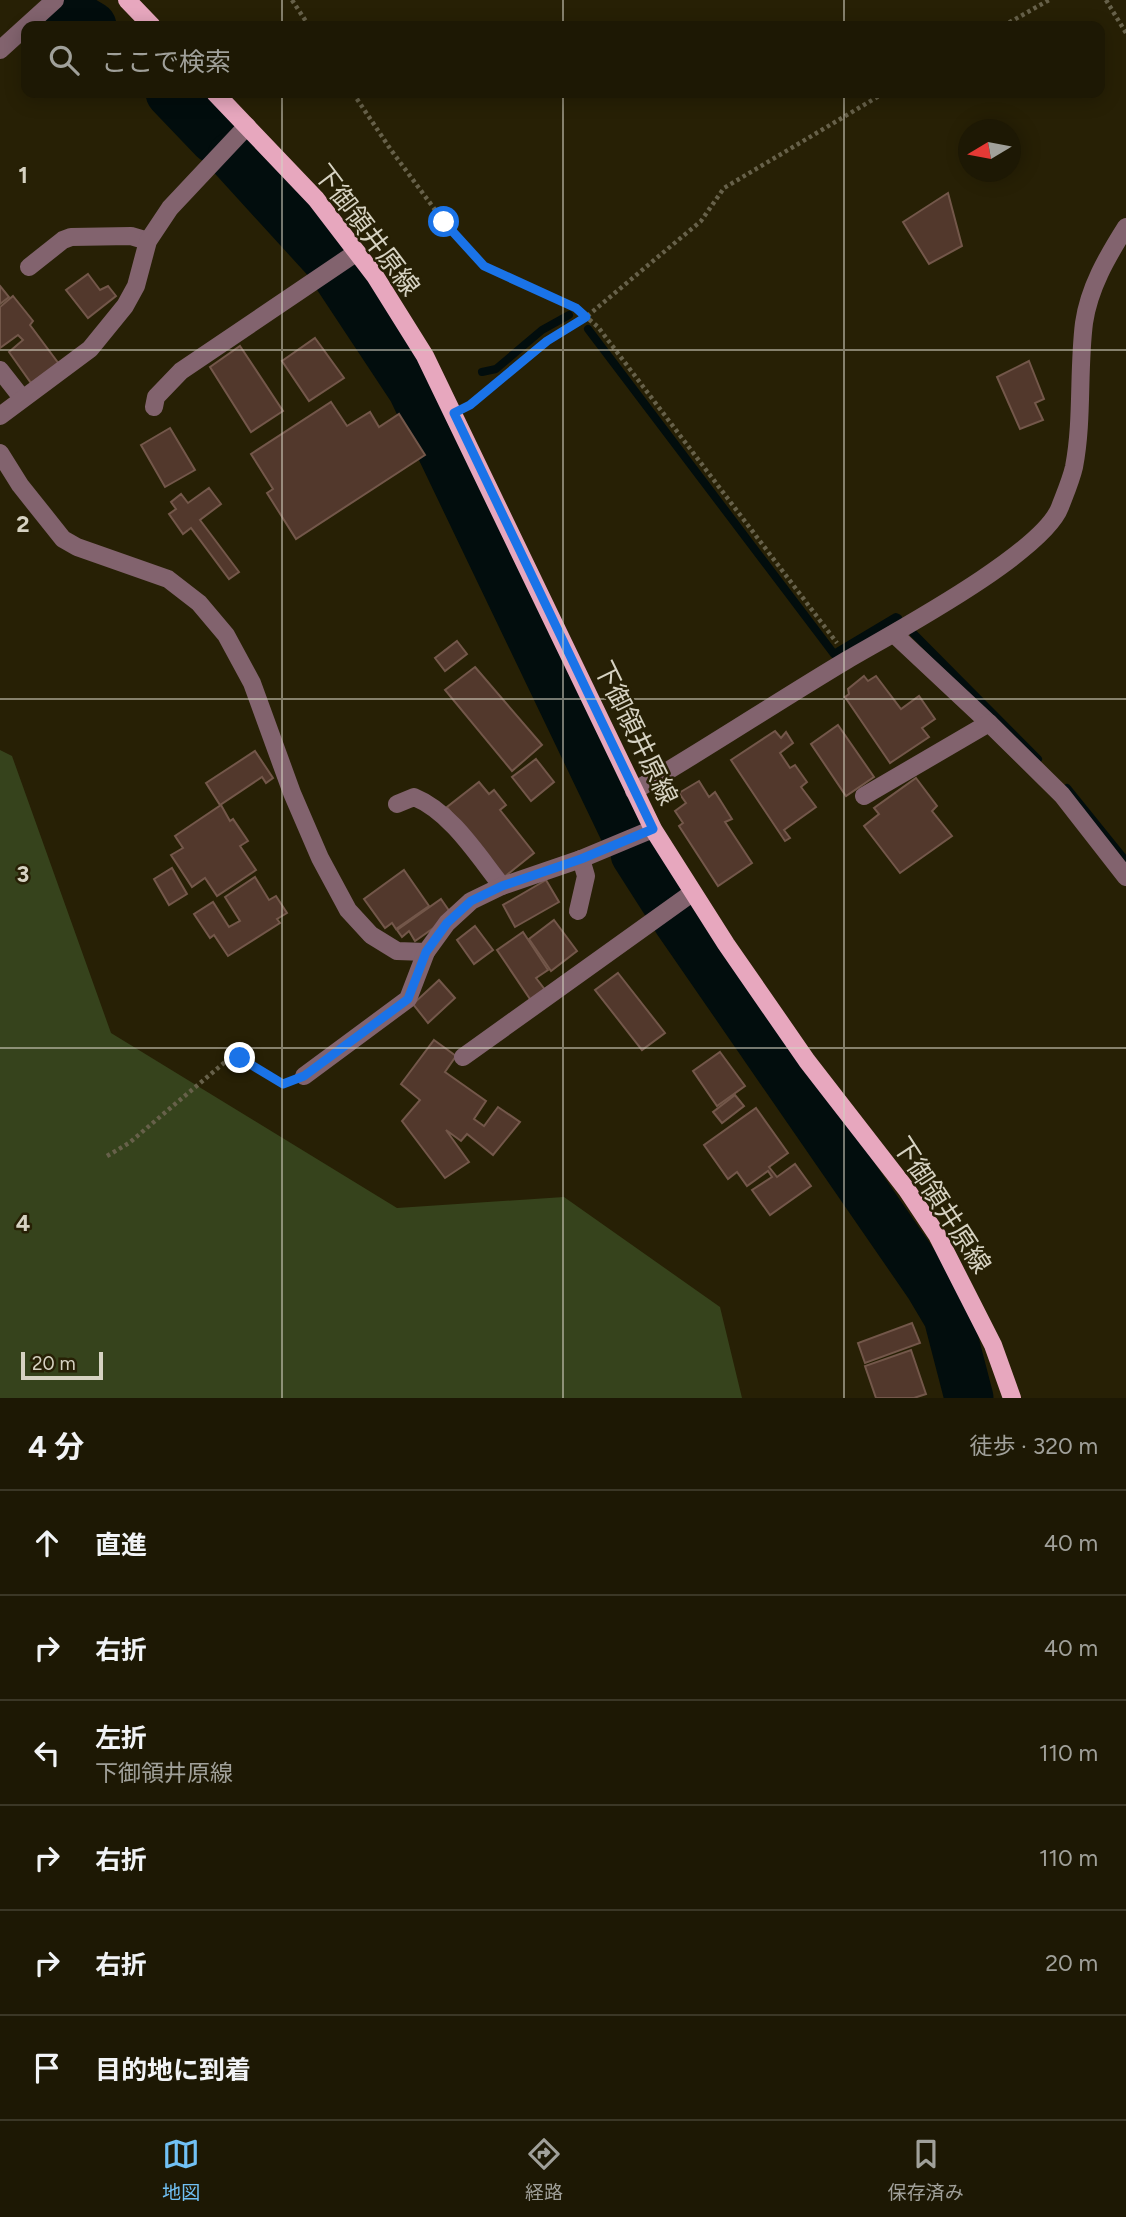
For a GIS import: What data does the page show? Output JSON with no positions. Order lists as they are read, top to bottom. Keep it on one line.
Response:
{"streets":{"main road":["下御領井原線"]},"scale_bar":"20 m","north":"left","page":{"search":"ここで検索","scale":"20 m","heading":["4 分","徒歩 · 320 m"],"list":[["直進","40 m"],["右折","40 m"],["左折","下御領井原線","110 m"],["右折","110 m"],["右折","20 m"],"目的地に到着"],"nav":["地図","経路","保存済み"]},"grid":{"rows":["1","2","3","4"]}}
